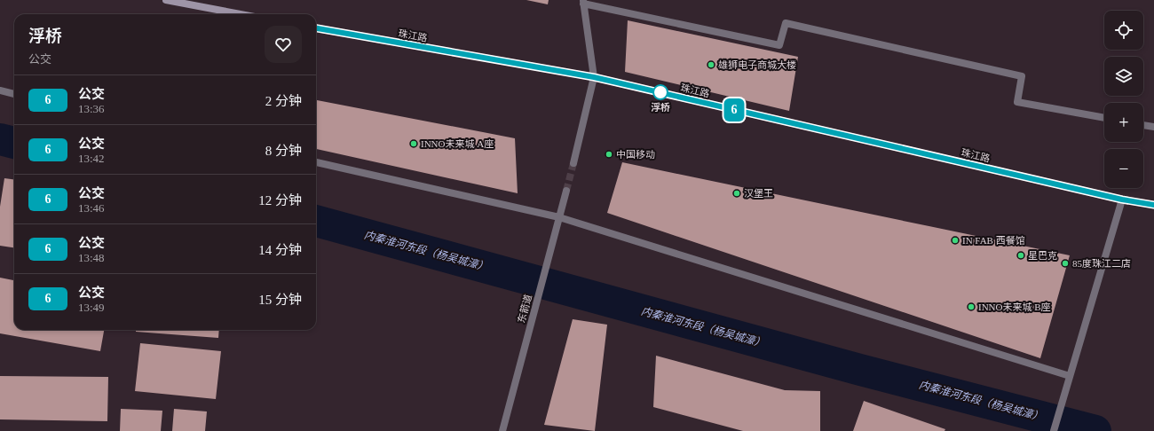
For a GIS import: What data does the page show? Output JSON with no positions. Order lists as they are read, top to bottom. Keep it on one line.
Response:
{"streets":{"main road":["珠江路"],"street":["东箭道"]},"water":["内秦淮河东段（杨吴城濠）"],"places":["雄狮电子商城大楼","浮桥","INNO未来城 A座","中国移动","汉堡王","IN FAB 西餐馆","星巴克","85度珠江二店","INNO未来城 B座"],"lines":["bus line 6"],"page":{"on_map":"6","map_buttons":["+","−"],"heading":["浮桥","公交"],"list":[{"mark":"6","name":"公交","note":"13:36","value":"2 分钟"},{"mark":"6","name":"公交","note":"13:42","value":"8 分钟"},{"mark":"6","name":"公交","note":"13:46","value":"12 分钟"},{"mark":"6","name":"公交","note":"13:48","value":"14 分钟"},{"mark":"6","name":"公交","note":"13:49","value":"15 分钟"}]}}
